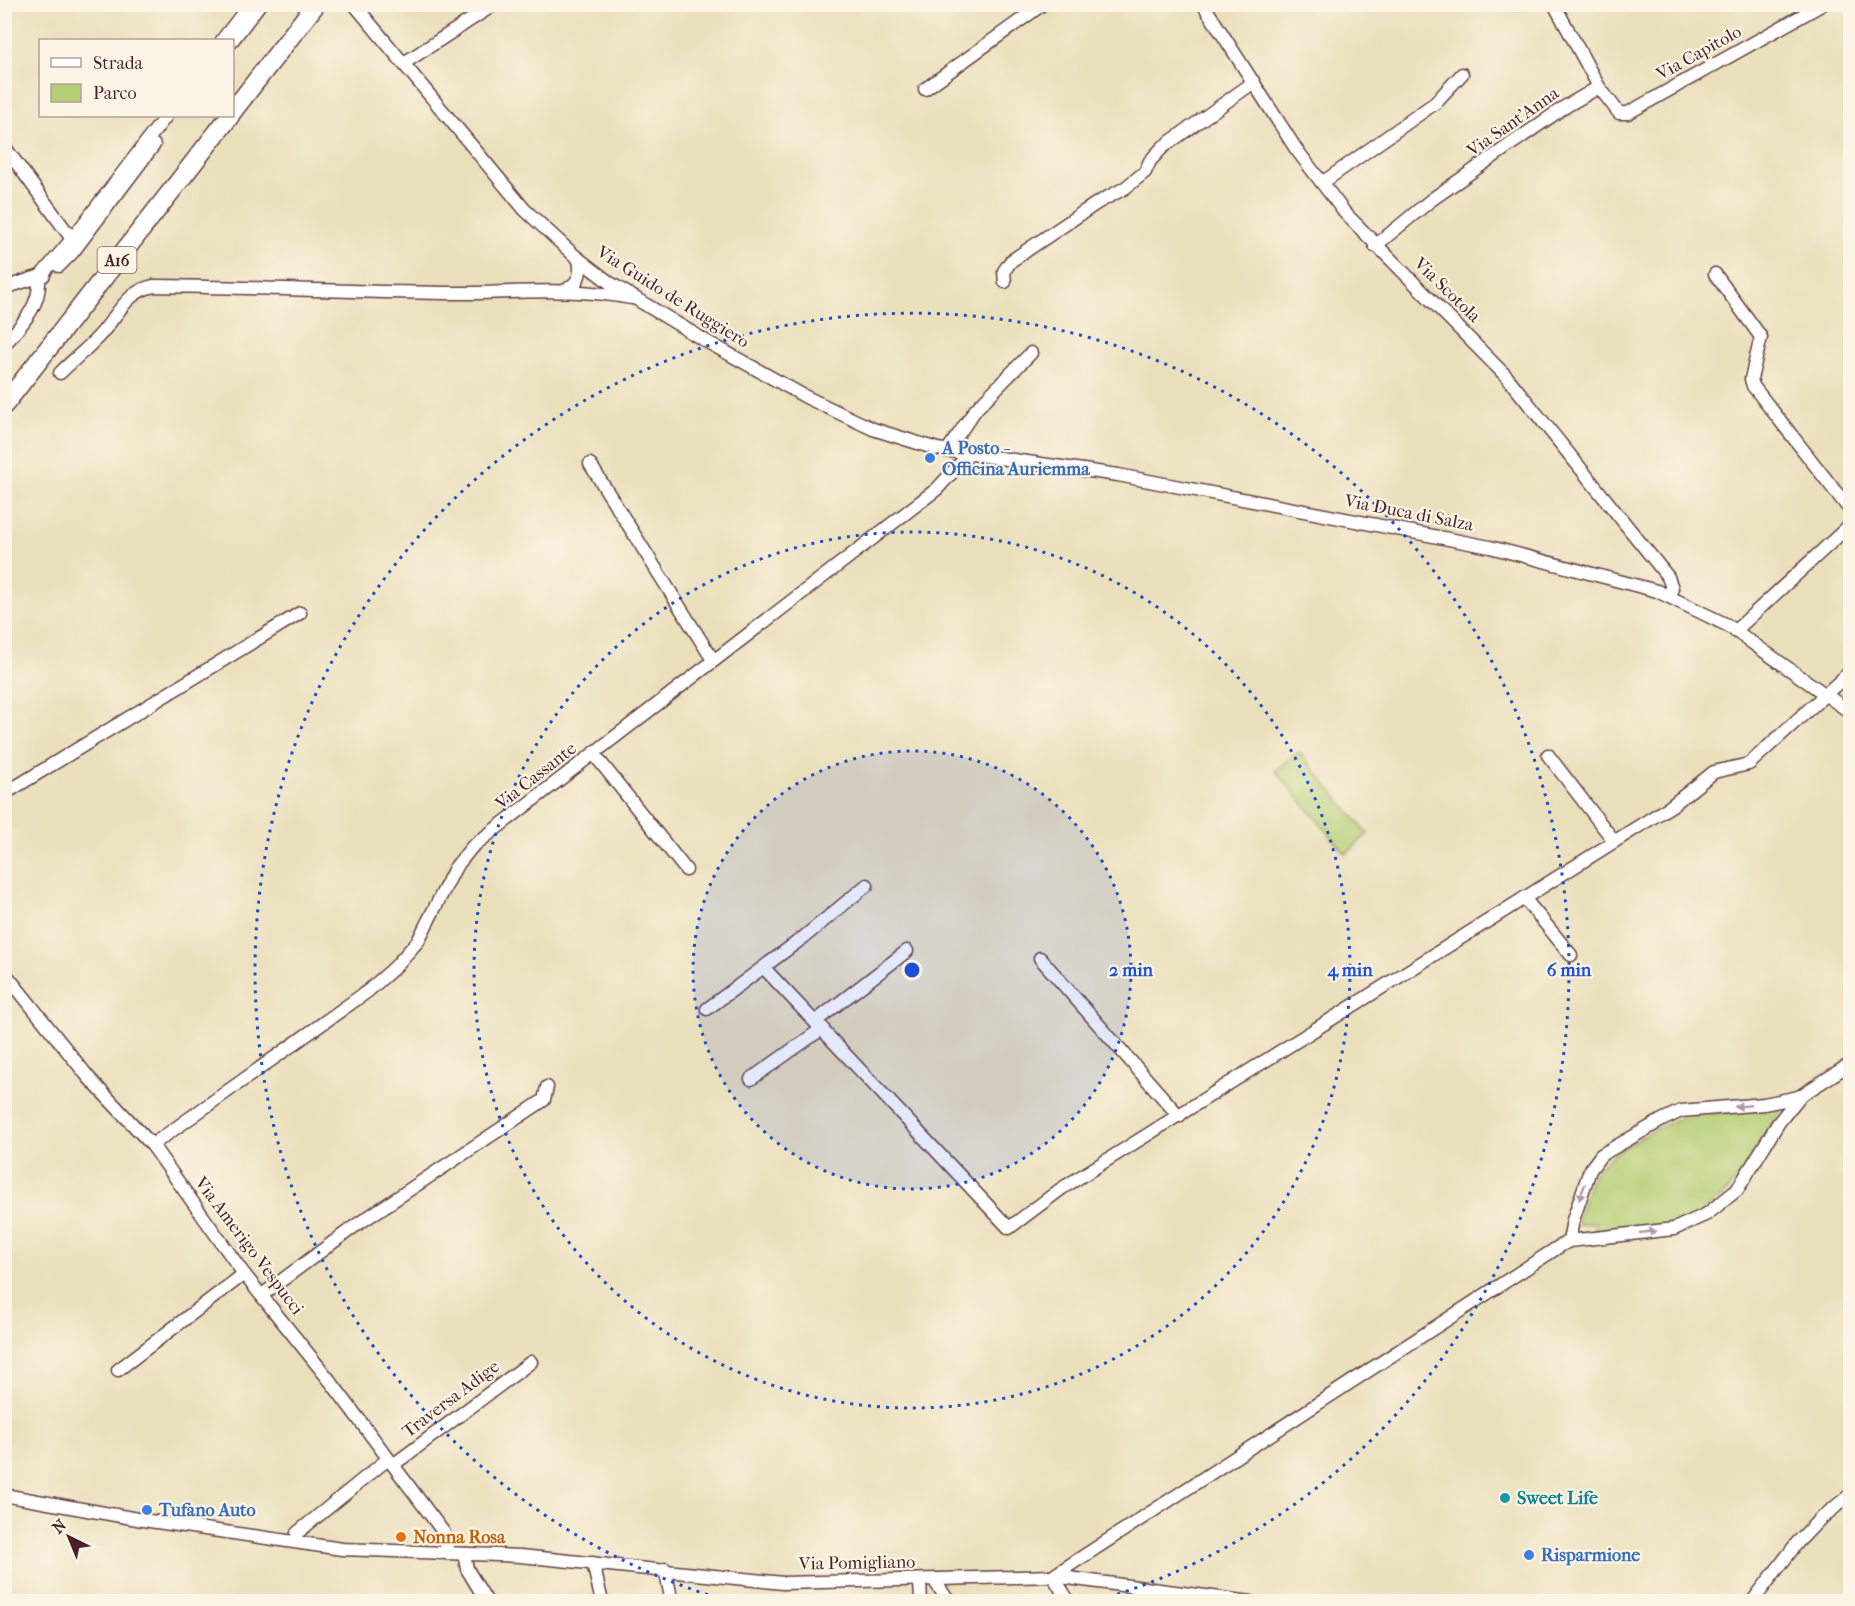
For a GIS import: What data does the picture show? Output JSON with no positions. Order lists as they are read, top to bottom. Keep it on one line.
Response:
{"streets":{"highway":["A16"],"street":["Via Capitolo","Via Sant'Anna","Via Scotola","Via Guido de Ruggiero","Via Duca di Salza","Via Cassante","Via Amerigo Vespucci","Traversa Adige","Via Pomigliano"]},"crossings":[["Via Capitolo","Via Sant'Anna"],["Via Sant'Anna","Via Scotola"],["Via Scotola","Via Duca di Salza"],["Via Guido de Ruggiero","Via Duca di Salza"],["Via Duca di Salza","Via Cassante"],["Via Cassante","Via Amerigo Vespucci"],["Via Amerigo Vespucci","Traversa Adige"],["Via Amerigo Vespucci","Via Pomigliano"]],"places":["A Posto - Officina Auriemma","Sweet Life","Tufano Auto","Nonna Rosa","Risparmione"],"legend":["Strada","Parco"],"north":"top left","rings":["2 min","4 min","6 min"]}
